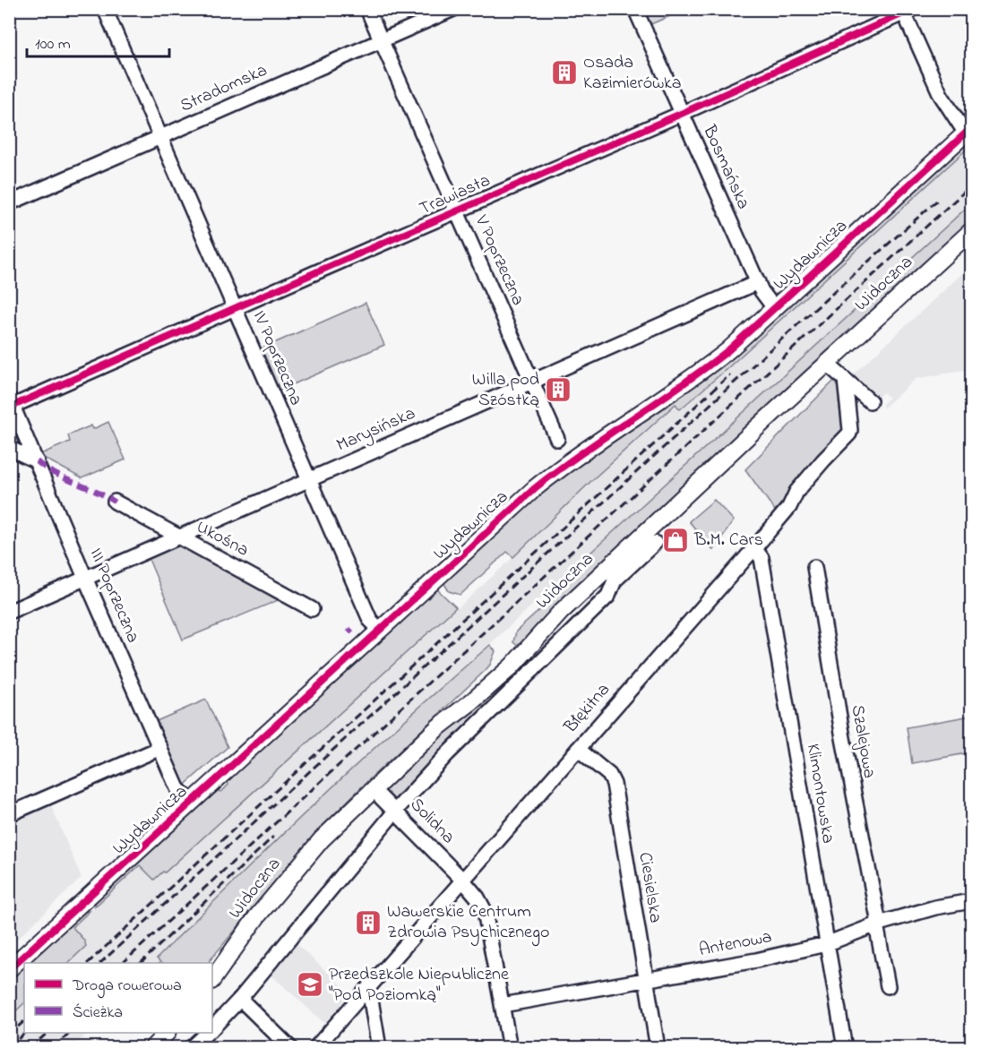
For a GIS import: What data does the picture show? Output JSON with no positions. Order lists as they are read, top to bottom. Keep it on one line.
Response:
{"streets":{"main road":["Wydawnicza","Widoczna"],"street":["Stradomska","Bosmańska","Trawiasta","V Poprzeczna","IV Poprzeczna","Marysińska","Ukośna","III Poprzeczna","Błękitna","Szalejowa","Klimontowska","Solidna","Ciesielska","Antenowa"]},"crossings":[["Stradomska","V Poprzeczna"],["Stradomska","IV Poprzeczna"],["Bosmańska","Trawiasta"],["Bosmańska","Wydawnicza"],["Bosmańska","Marysińska"],["Trawiasta","V Poprzeczna"],["Trawiasta","IV Poprzeczna"],["Trawiasta","III Poprzeczna"],["Wydawnicza","IV Poprzeczna"],["Wydawnicza","III Poprzeczna"],["V Poprzeczna","Marysińska"],["Widoczna","Solidna"],["IV Poprzeczna","Marysińska"],["Marysińska","Ukośna"],["Marysińska","III Poprzeczna"],["Błękitna","Klimontowska"],["Błękitna","Solidna"],["Błękitna","Ciesielska"],["Szalejowa","Antenowa"],["Klimontowska","Antenowa"],["Solidna","Antenowa"],["Ciesielska","Antenowa"]],"places":{"building":["Osada Kazimierówka","Willa pod Szóstką","Wawerskie Centrum Zdrowia Psychicznego"],"shop":["B.M. Cars"],"school or university":["Przedszkole Niepubliczne \"Pod Poziomką\""]},"legend":["Droga rowerowa","Ścieżka"],"scale_bar":"100 m"}
